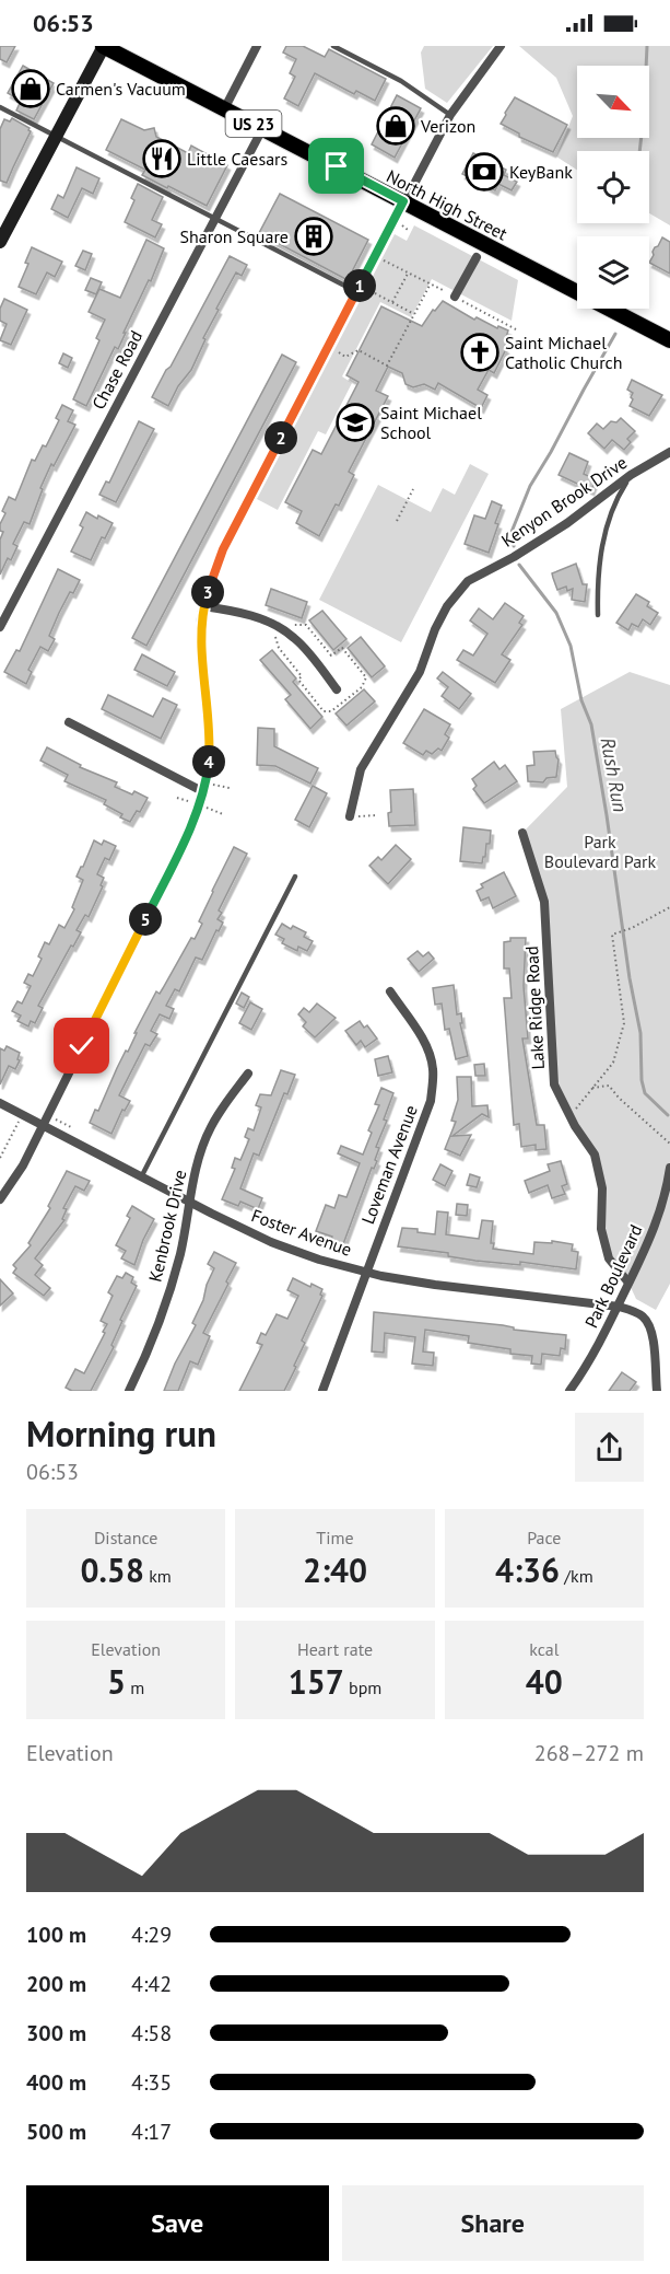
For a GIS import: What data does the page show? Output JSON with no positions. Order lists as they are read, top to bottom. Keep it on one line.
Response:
{"streets":{"main road":["US 23","North High Street"],"street":["Chase Road","Kenyon Brook Drive","Lake Ridge Road","Loveman Avenue","Kenbrook Drive","Foster Avenue","Park Boulevard"]},"crossings":[["North High Street","Chase Road"],["Lake Ridge Road","Park Boulevard"],["Loveman Avenue","Foster Avenue"],["Kenbrook Drive","Foster Avenue"],["Foster Avenue","Park Boulevard"]],"water":["Rush Run"],"parks":["Park Boulevard Park"],"places":{"shop":["Carmen's Vacuum","Verizon"],"restaurant":["Little Caesars"],"bank":["KeyBank"],"building":["Sharon Square"],"church":["Saint Michael Catholic Church"],"school or university":["Saint Michael School"]},"north":"bottom right","page":{"status":"06:53","pins":["1","2","3","4","5"],"heading":["Morning run","06:53"],"stats":[["Distance","0.58 km"],["Time","2:40"],["Pace","4:36 /km"],["Elevation","5 m"],["Heart rate","157 bpm"],["kcal","40"]],"chart":["Elevation","268–272 m"],"list":[{"name":"100 m","note":"4:29"},{"name":"200 m","note":"4:42"},{"name":"300 m","note":"4:58"},{"name":"400 m","note":"4:35"},{"name":"500 m","note":"4:17"}],"buttons":["Save","Share"]}}
